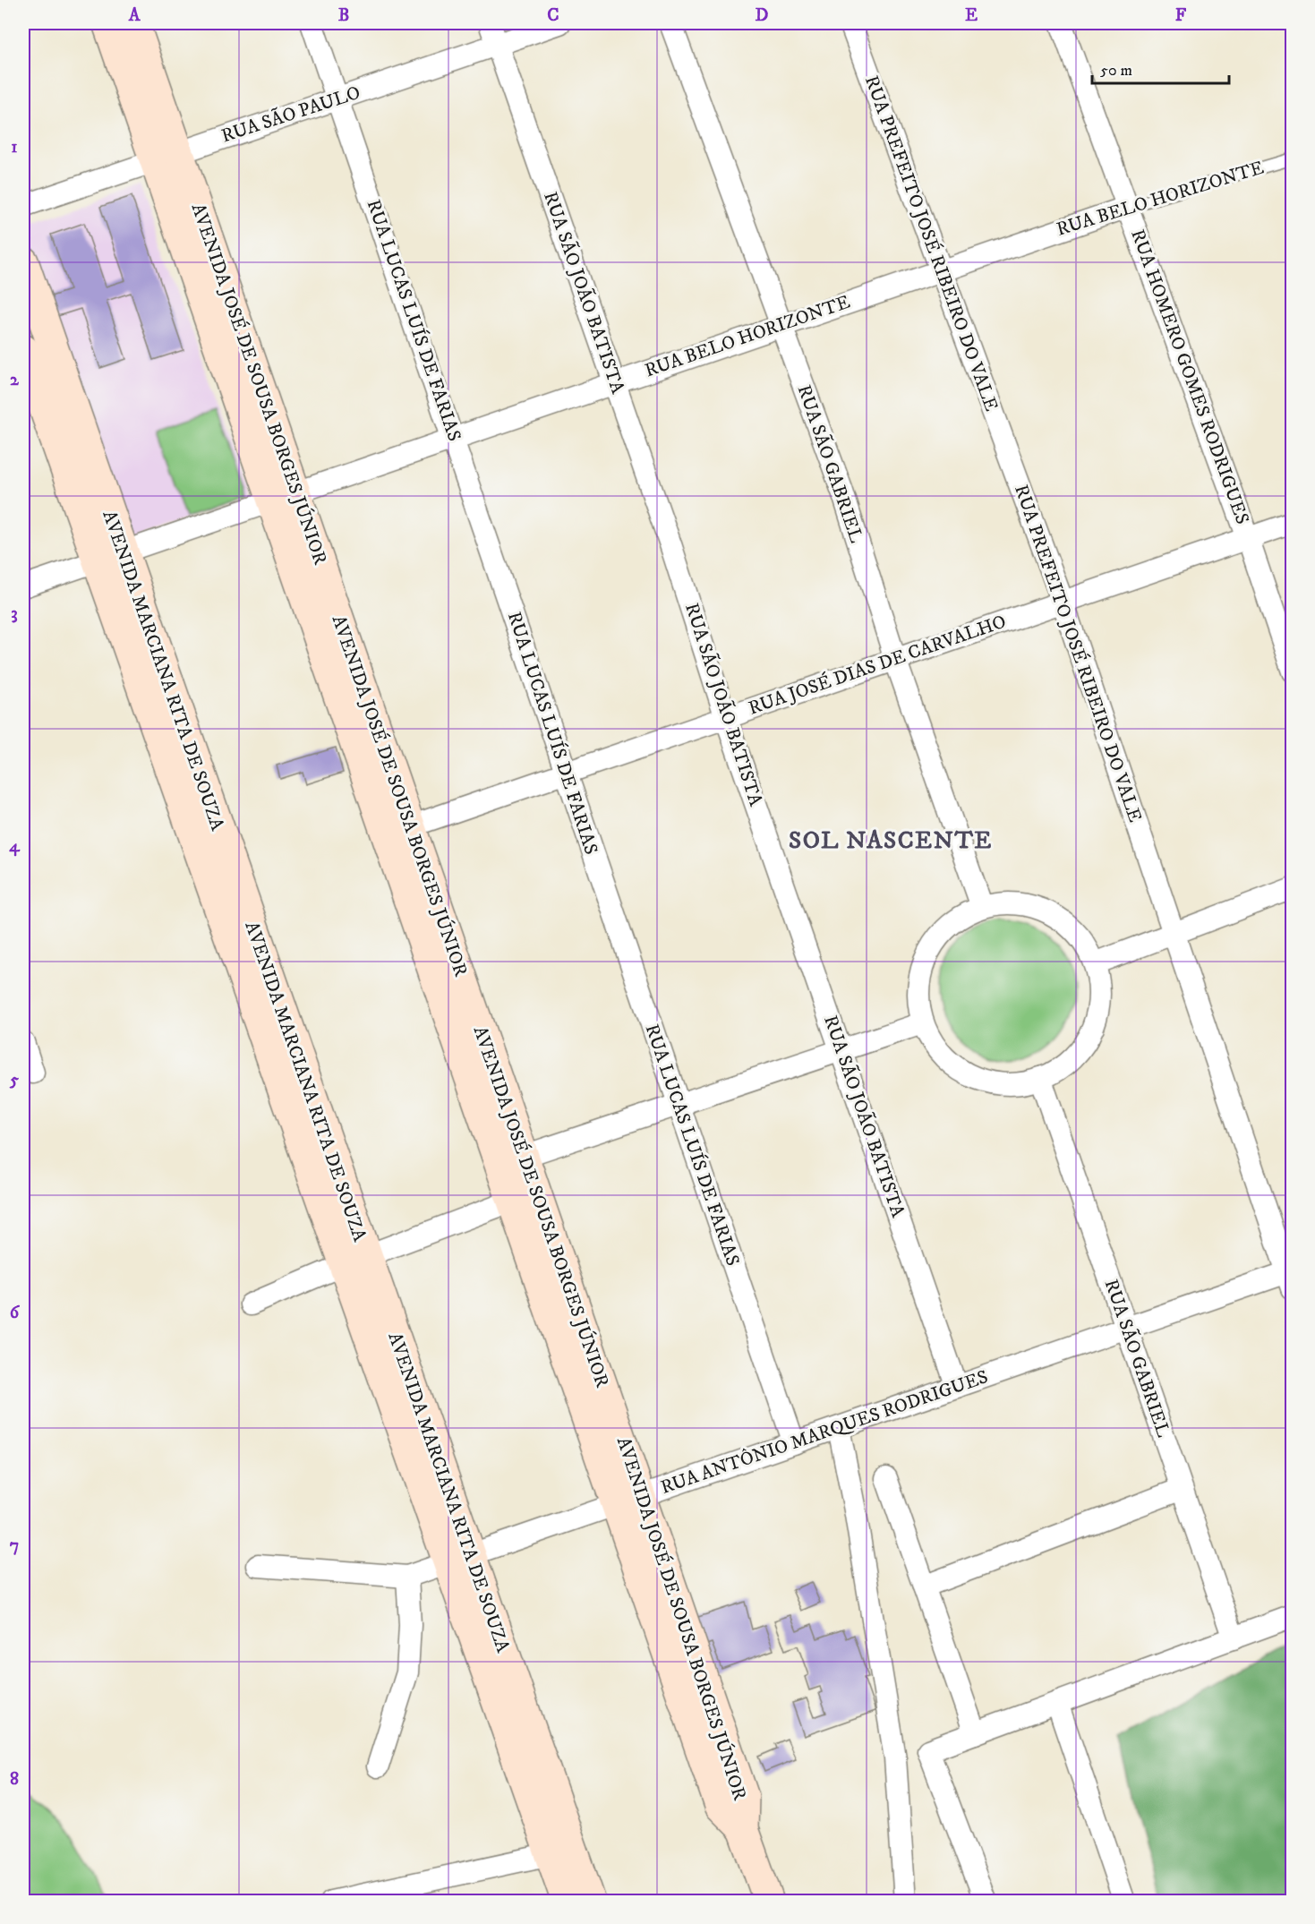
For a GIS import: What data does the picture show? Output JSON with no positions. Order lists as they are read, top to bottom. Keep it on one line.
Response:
{"streets":{"street":["RUA SÃO PAULO","RUA BELO HORIZONTE","RUA PREFEITO JOSÉ RIBEIRO DO VALE","RUA SÃO JOÃO BATISTA","RUA LUCAS LUÍS DE FARIAS","RUA HOMERO GOMES RODRIGUES","AVENIDA JOSÉ DE SOUSA BORGES JÚNIOR","RUA SÃO GABRIEL","RUA JOSÉ DIAS DE CARVALHO","AVENIDA MARCIANA RITA DE SOUZA","RUA ANTÔNIO MARQUES RODRIGUES"]},"crossings":[["RUA SÃO PAULO","RUA SÃO JOÃO BATISTA"],["RUA SÃO PAULO","RUA LUCAS LUÍS DE FARIAS"],["RUA SÃO PAULO","AVENIDA JOSÉ DE SOUSA BORGES JÚNIOR"],["RUA BELO HORIZONTE","RUA PREFEITO JOSÉ RIBEIRO DO VALE"],["RUA BELO HORIZONTE","RUA SÃO JOÃO BATISTA"],["RUA BELO HORIZONTE","RUA LUCAS LUÍS DE FARIAS"],["RUA BELO HORIZONTE","RUA HOMERO GOMES RODRIGUES"],["RUA BELO HORIZONTE","AVENIDA JOSÉ DE SOUSA BORGES JÚNIOR"],["RUA BELO HORIZONTE","RUA SÃO GABRIEL"],["RUA BELO HORIZONTE","AVENIDA MARCIANA RITA DE SOUZA"],["RUA PREFEITO JOSÉ RIBEIRO DO VALE","RUA JOSÉ DIAS DE CARVALHO"],["RUA PREFEITO JOSÉ RIBEIRO DO VALE","RUA ANTÔNIO MARQUES RODRIGUES"],["RUA SÃO JOÃO BATISTA","RUA JOSÉ DIAS DE CARVALHO"],["RUA SÃO JOÃO BATISTA","RUA ANTÔNIO MARQUES RODRIGUES"],["RUA LUCAS LUÍS DE FARIAS","RUA JOSÉ DIAS DE CARVALHO"],["RUA LUCAS LUÍS DE FARIAS","RUA ANTÔNIO MARQUES RODRIGUES"],["RUA HOMERO GOMES RODRIGUES","RUA JOSÉ DIAS DE CARVALHO"],["AVENIDA JOSÉ DE SOUSA BORGES JÚNIOR","RUA JOSÉ DIAS DE CARVALHO"],["AVENIDA JOSÉ DE SOUSA BORGES JÚNIOR","RUA ANTÔNIO MARQUES RODRIGUES"],["RUA SÃO GABRIEL","RUA JOSÉ DIAS DE CARVALHO"],["RUA SÃO GABRIEL","RUA ANTÔNIO MARQUES RODRIGUES"],["AVENIDA MARCIANA RITA DE SOUZA","RUA ANTÔNIO MARQUES RODRIGUES"]],"districts":["SOL NASCENTE"],"scale_bar":"50 m","grid":{"columns":["A","B","C","D","E","F"],"rows":["1","2","3","4","5","6","7","8"]}}
